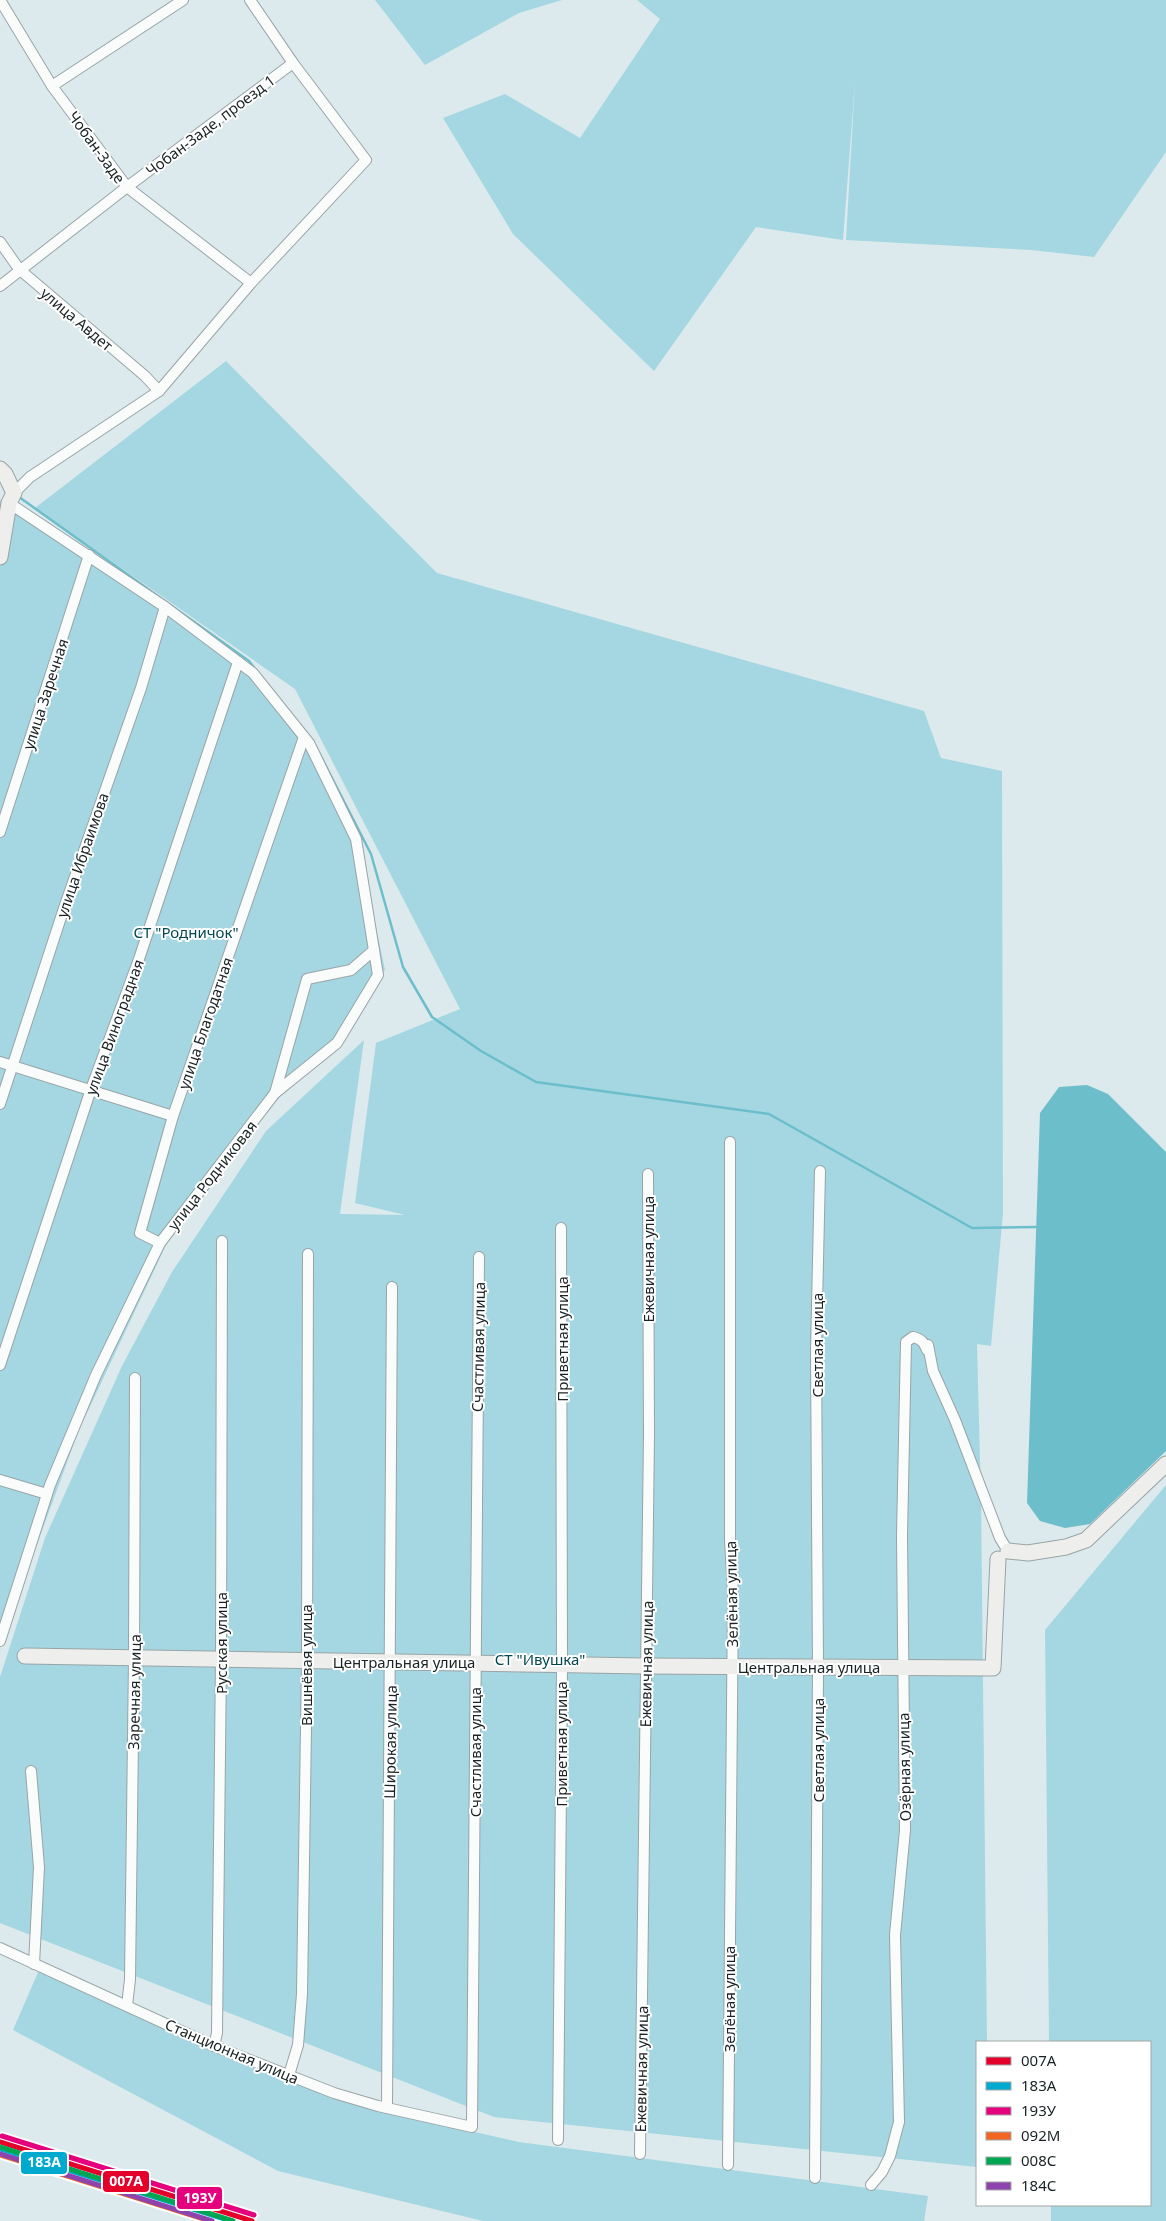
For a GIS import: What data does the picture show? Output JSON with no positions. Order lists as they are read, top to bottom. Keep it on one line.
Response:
{"streets":{"street":["Чобан-Заде, проезд 1","Чобан-Заде","улица Авдет","улица Заречная","улица Ибраимова","улица Благодатная","улица Виноградная","улица Родниковая","Ежевичная улица","Приветная улица","Светлая улица","Счастливая улица","Зелёная улица","Русская улица","Центральная улица","Вишнёвая улица","Заречная улица","Широкая улица","Озёрная улица","Станционная улица"]},"crossings":[["Чобан-Заде, проезд 1","Чобан-Заде"],["Чобан-Заде, проезд 1","улица Авдет"],["улица Заречная","улица Родниковая"],["улица Ибраимова","улица Родниковая"],["улица Благодатная","улица Родниковая"],["улица Виноградная","улица Родниковая"],["Ежевичная улица","Центральная улица"],["Приветная улица","Центральная улица"],["Светлая улица","Центральная улица"],["Счастливая улица","Центральная улица"],["Счастливая улица","Станционная улица"],["Зелёная улица","Центральная улица"],["Русская улица","Центральная улица"],["Русская улица","Станционная улица"],["Центральная улица","Вишнёвая улица"],["Центральная улица","Заречная улица"],["Центральная улица","Широкая улица"],["Центральная улица","Озёрная улица"],["Вишнёвая улица","Станционная улица"],["Заречная улица","Станционная улица"],["Широкая улица","Станционная улица"]],"parks":["СТ \"Родничок\"","СТ \"Ивушка\""],"lines":["transit line 193У","transit line 007А","transit line 008С","transit line 183А","transit line 184С","transit line 092М"],"legend":["007А","183А","193У","092М","008С","184С"]}
